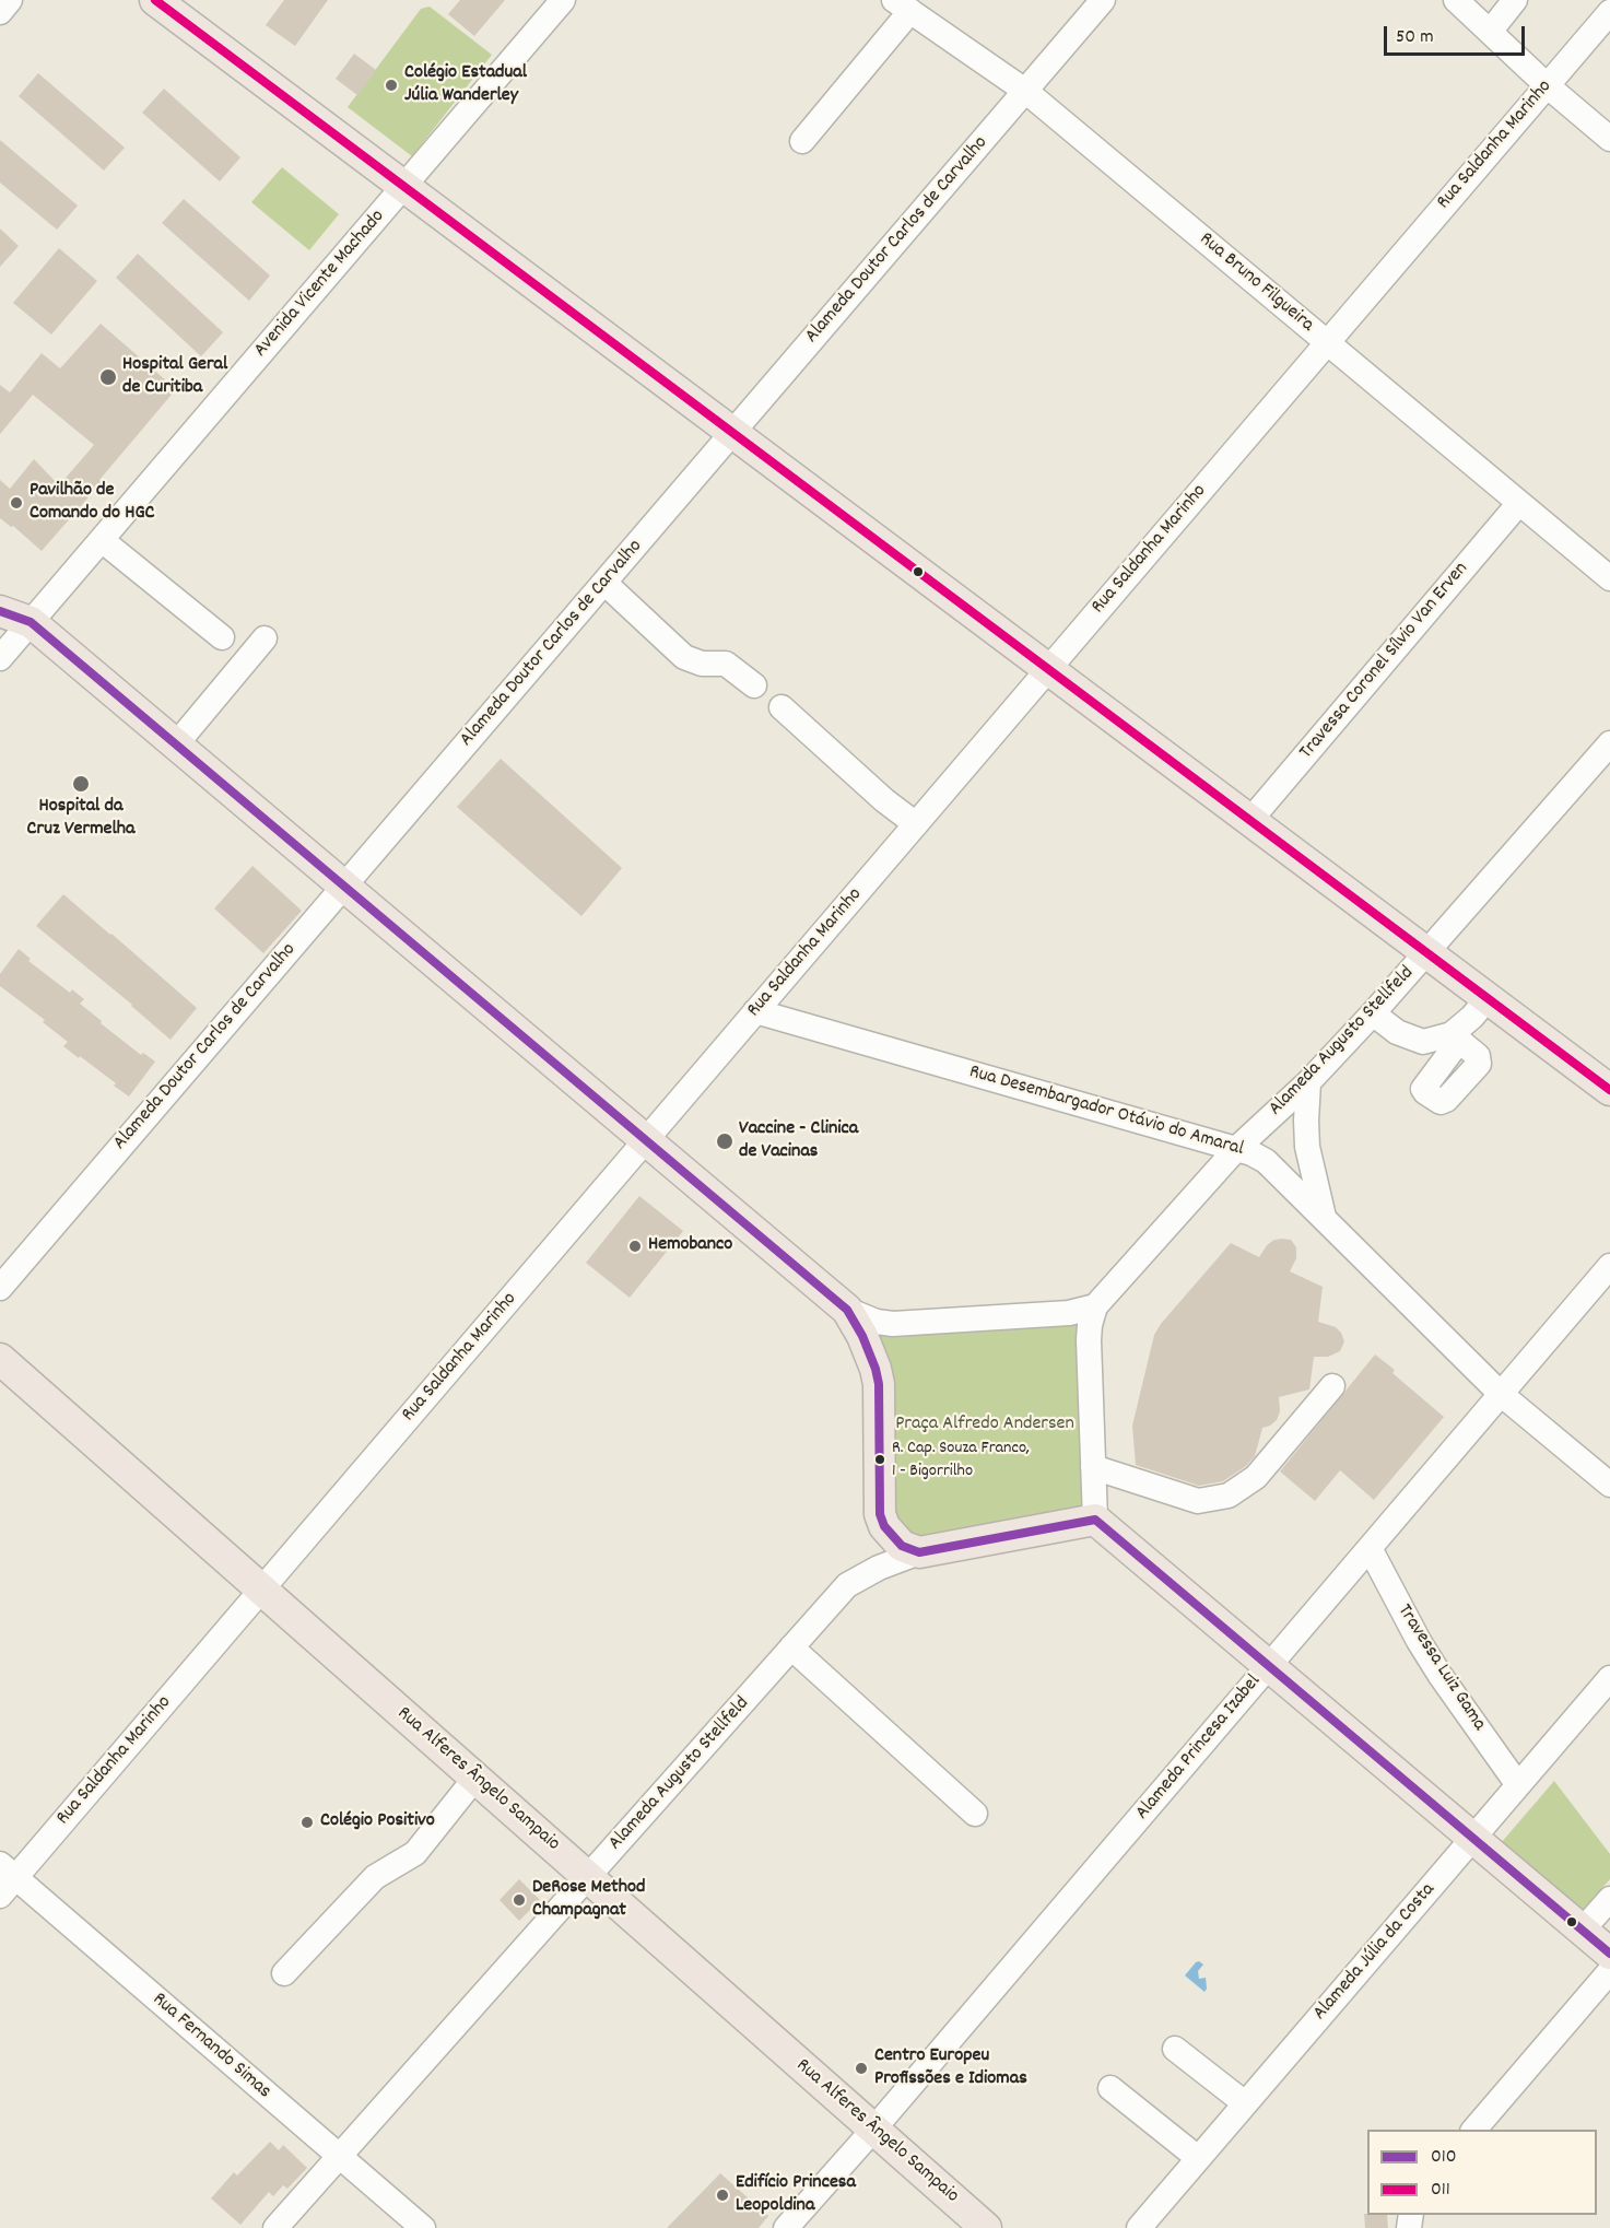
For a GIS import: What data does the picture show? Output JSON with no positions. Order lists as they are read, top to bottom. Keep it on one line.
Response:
{"streets":{"main road":["Rua Alferes Ângelo Sampaio"],"street":["Rua Saldanha Marinho","Alameda Doutor Carlos de Carvalho","Rua Bruno Filgueira","Avenida Vicente Machado","Travessa Coronel Sílvio Van Erven","Alameda Augusto Stellfeld","Rua Desembargador Otávio do Amaral","Travessa Luiz Gama","Alameda Princesa Izabel","Alameda Júlia da Costa","Rua Fernando Simas"]},"crossings":[["Rua Saldanha Marinho","Rua Bruno Filgueira"],["Rua Saldanha Marinho","Rua Desembargador Otávio do Amaral"],["Rua Saldanha Marinho","Rua Alferes Ângelo Sampaio"],["Rua Saldanha Marinho","Rua Fernando Simas"],["Alameda Doutor Carlos de Carvalho","Rua Bruno Filgueira"],["Rua Bruno Filgueira","Travessa Coronel Sílvio Van Erven"],["Alameda Augusto Stellfeld","Rua Desembargador Otávio do Amaral"],["Alameda Augusto Stellfeld","Rua Alferes Ângelo Sampaio"],["Alameda Augusto Stellfeld","Rua Fernando Simas"],["Rua Desembargador Otávio do Amaral","Alameda Princesa Izabel"],["Travessa Luiz Gama","Alameda Princesa Izabel"],["Travessa Luiz Gama","Alameda Júlia da Costa"],["Alameda Princesa Izabel","Rua Alferes Ângelo Sampaio"]],"parks":["Praça Alfredo Andersen"],"places":["Colégio Estadual Júlia Wanderley","Hospital Geral de Curitiba","Pavilhão de Comando do HGC","Hospital da Cruz Vermelha","Vaccine - Clinica de Vacinas","Hemobanco","R. Cap. Souza Franco, 1 - Bigorrilho","Colégio Positivo","DeRose Method Champagnat","Centro Europeu Profissões e Idiomas","Edifício Princesa Leopoldina"],"lines":["transit line 011","transit line 010"],"legend":["010","011"],"scale_bar":"50 m"}
